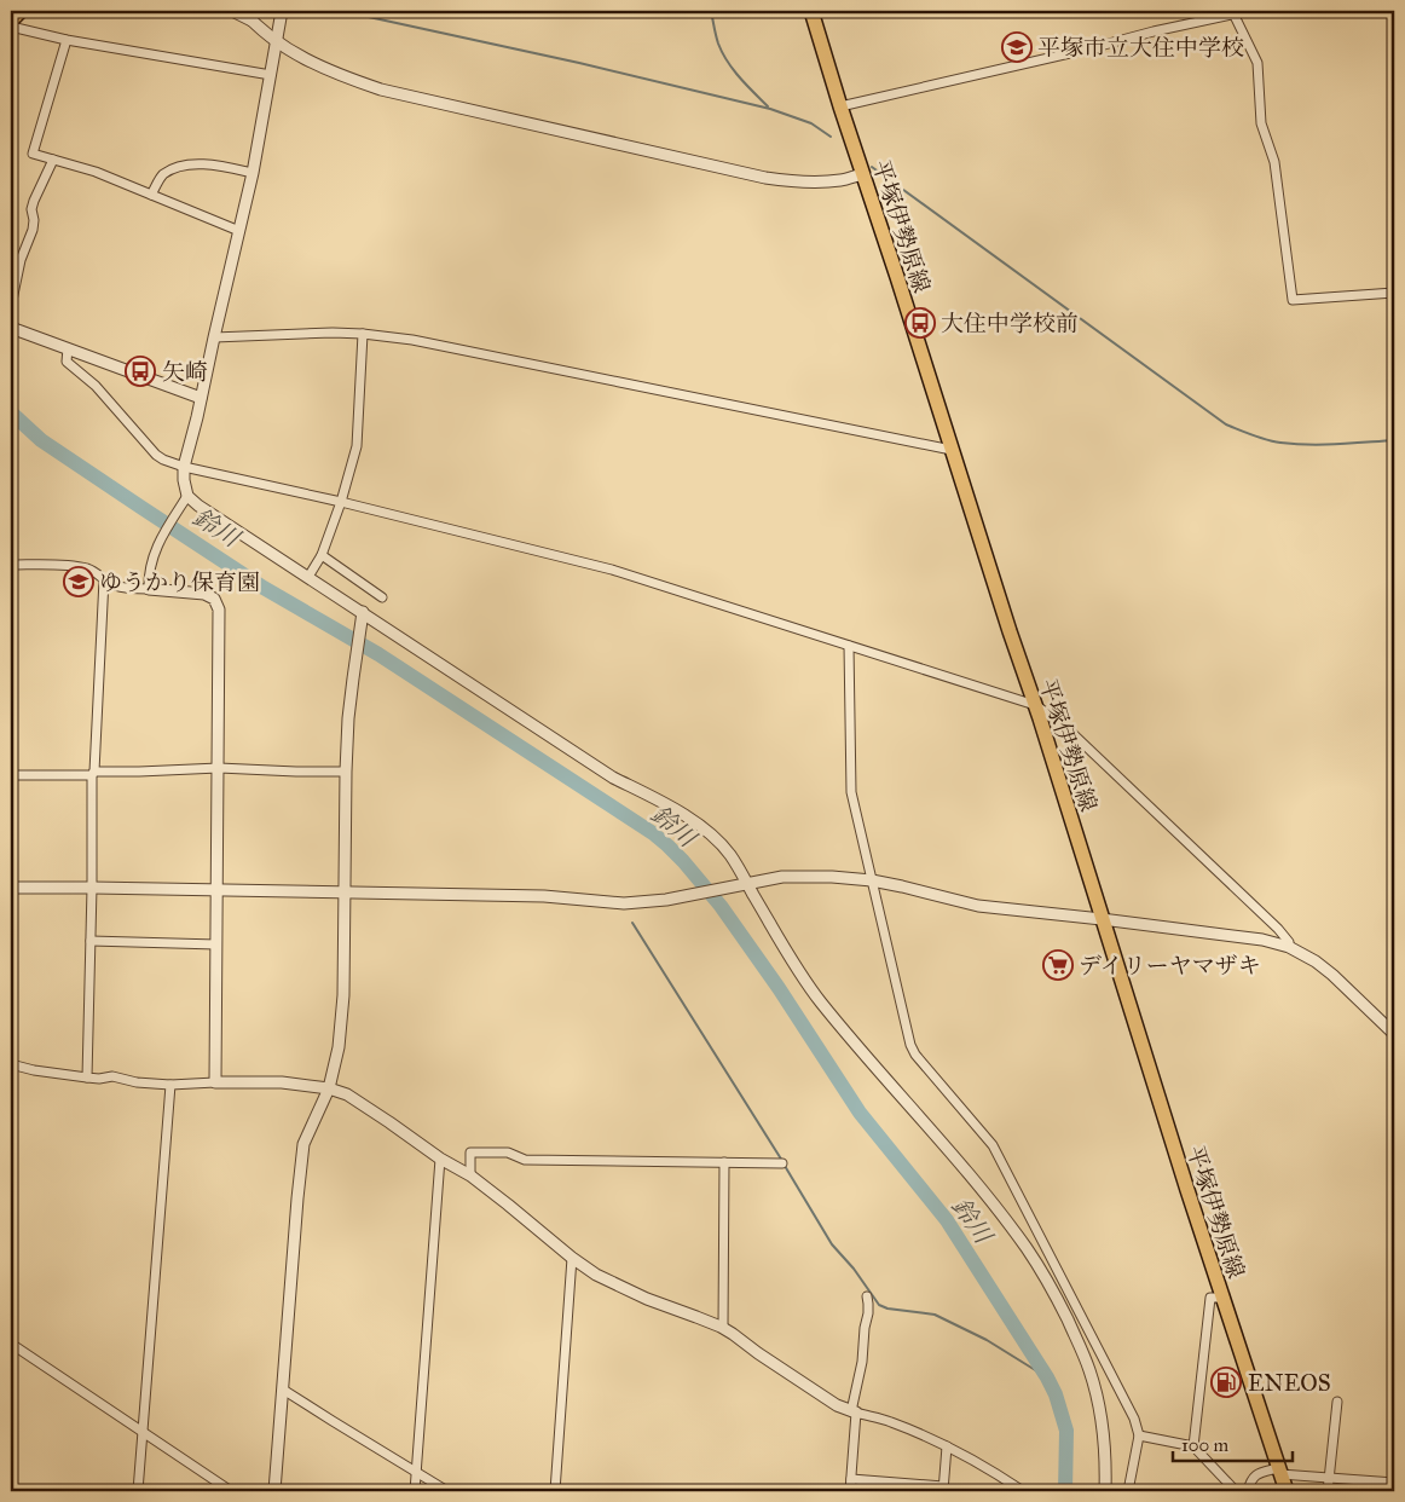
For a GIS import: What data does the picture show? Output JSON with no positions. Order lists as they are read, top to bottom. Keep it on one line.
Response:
{"streets":{"main road":["平塚伊勢原線"]},"water":["鈴川"],"places":{"school or university":["平塚市立大住中学校","ゆうかり保育園"],"bus stop":["大住中学校前","矢崎"],"supermarket":["デイリーヤマザキ"],"fuel station":["ENEOS"]},"scale_bar":"100 m"}
